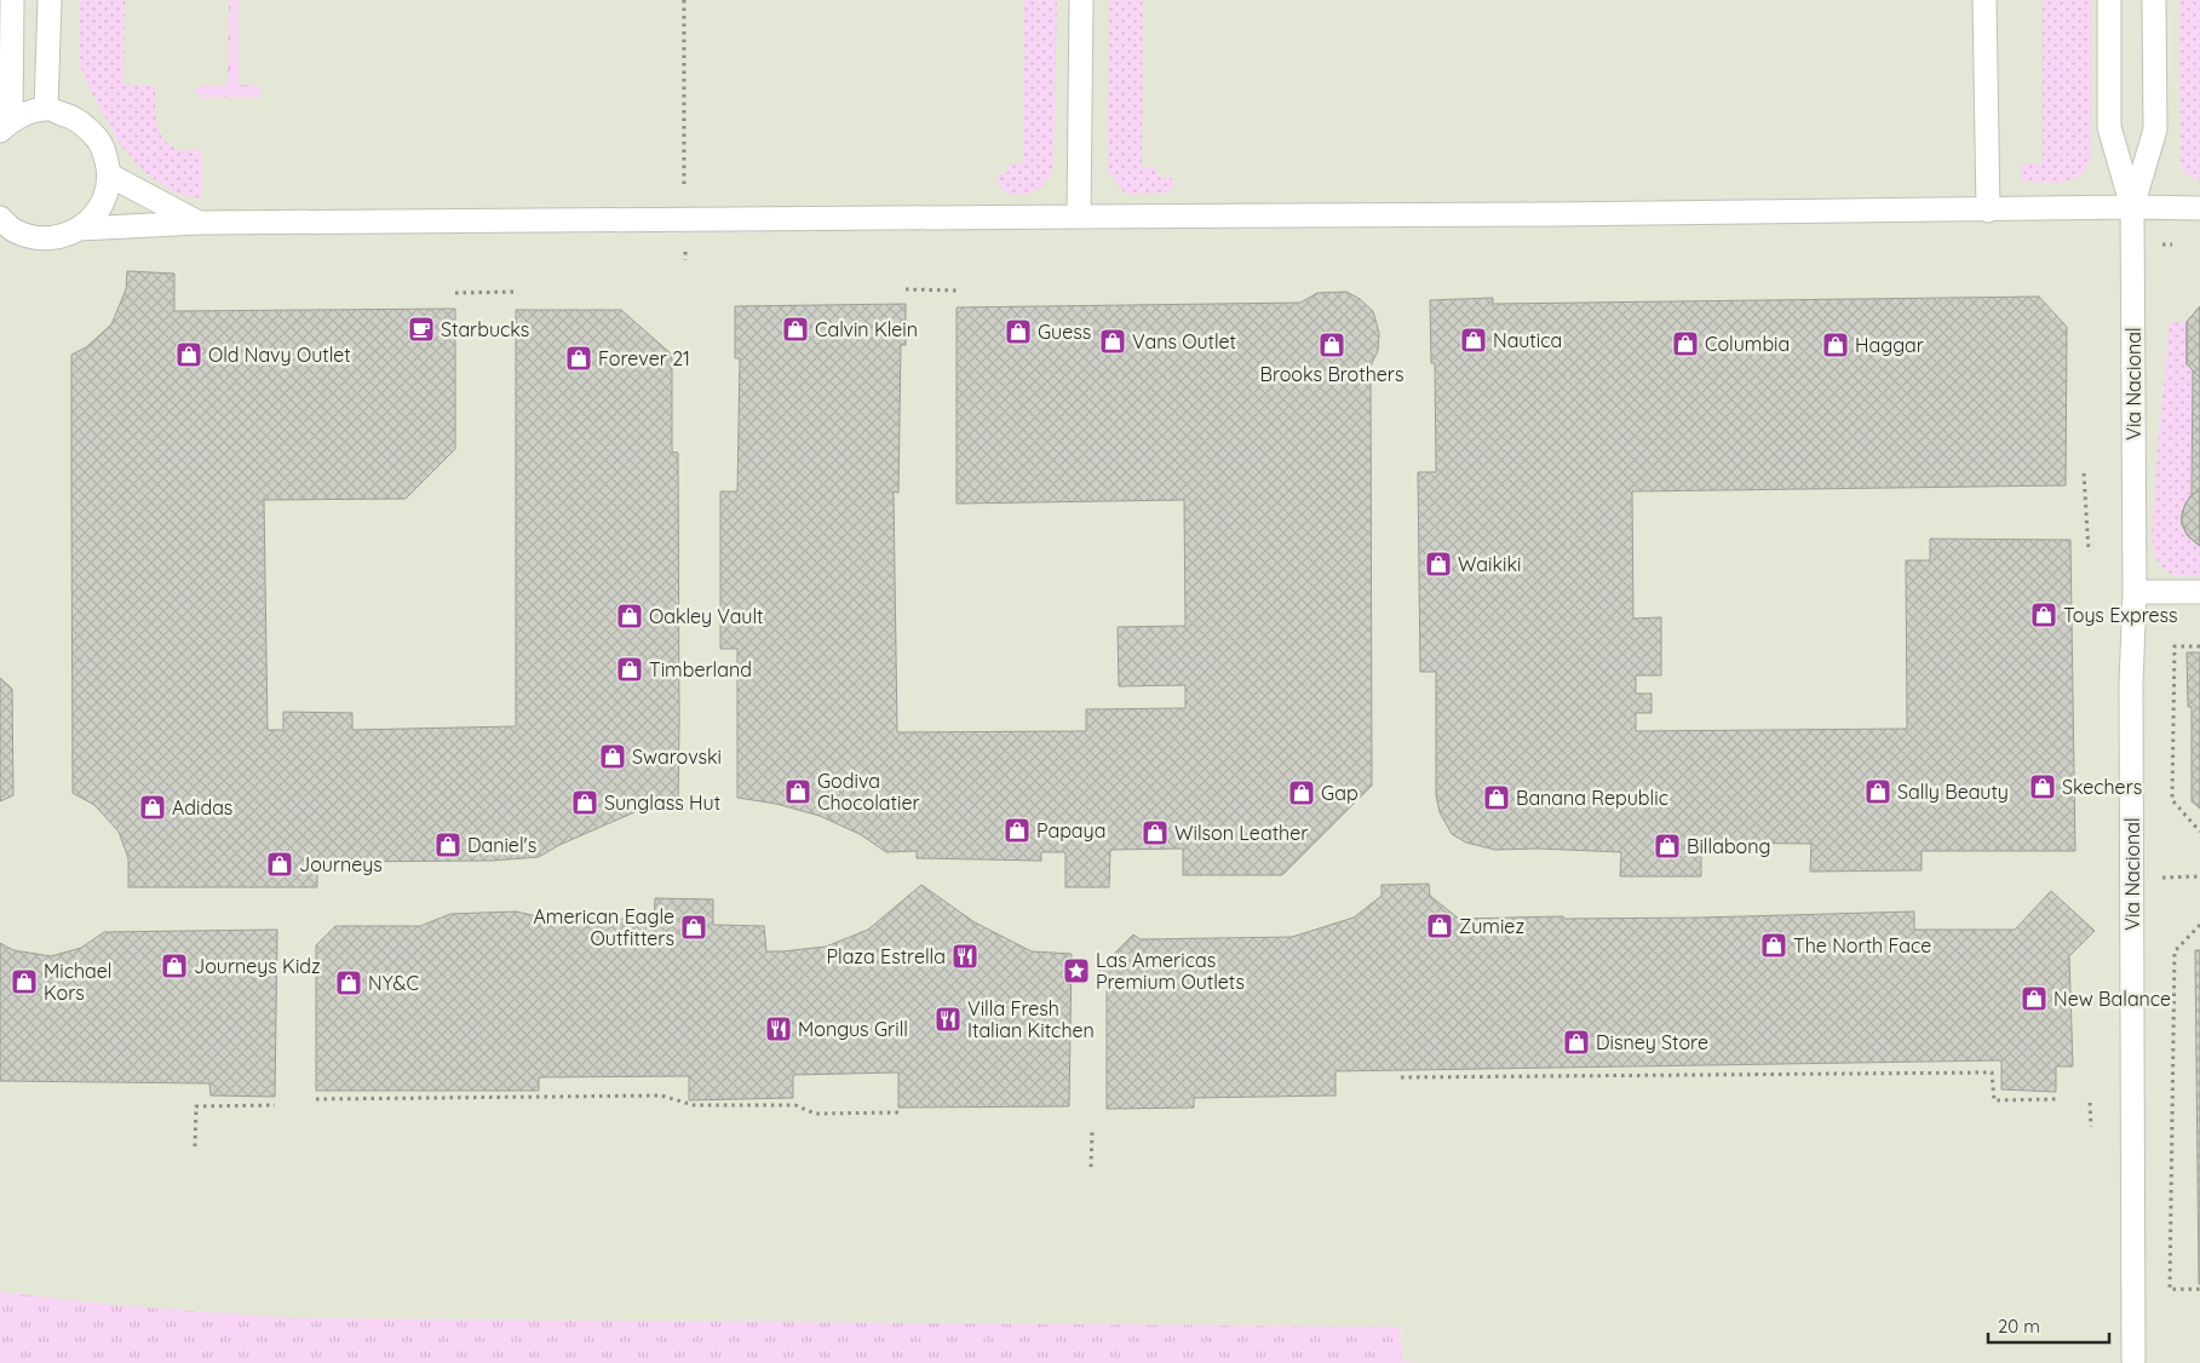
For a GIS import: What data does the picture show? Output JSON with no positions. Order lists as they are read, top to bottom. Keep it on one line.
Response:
{"streets":{"lane":["Via Nacional"]},"places":{"cafe":["Starbucks"],"shop":["Calvin Klein","Guess","Nautica","Vans Outlet","Columbia","Brooks Brothers","Haggar","Old Navy Outlet","Forever 21","Waikiki","Toys Express","Oakley Vault","Timberland","Swarovski","Skechers","Godiva Chocolatier","Sally Beauty","Gap","Banana Republic","Sunglass Hut","Adidas","Papaya","Wilson Leather","Daniel's","Billabong","Journeys","Zumiez","American Eagle Outfitters","The North Face","Journeys Kidz","Michael Kors","NY&C","New Balance","Disney Store"],"restaurant":["Plaza Estrella","Villa Fresh Italian Kitchen","Mongus Grill"],"place":["Las Americas Premium Outlets"]},"scale_bar":"20 m"}
